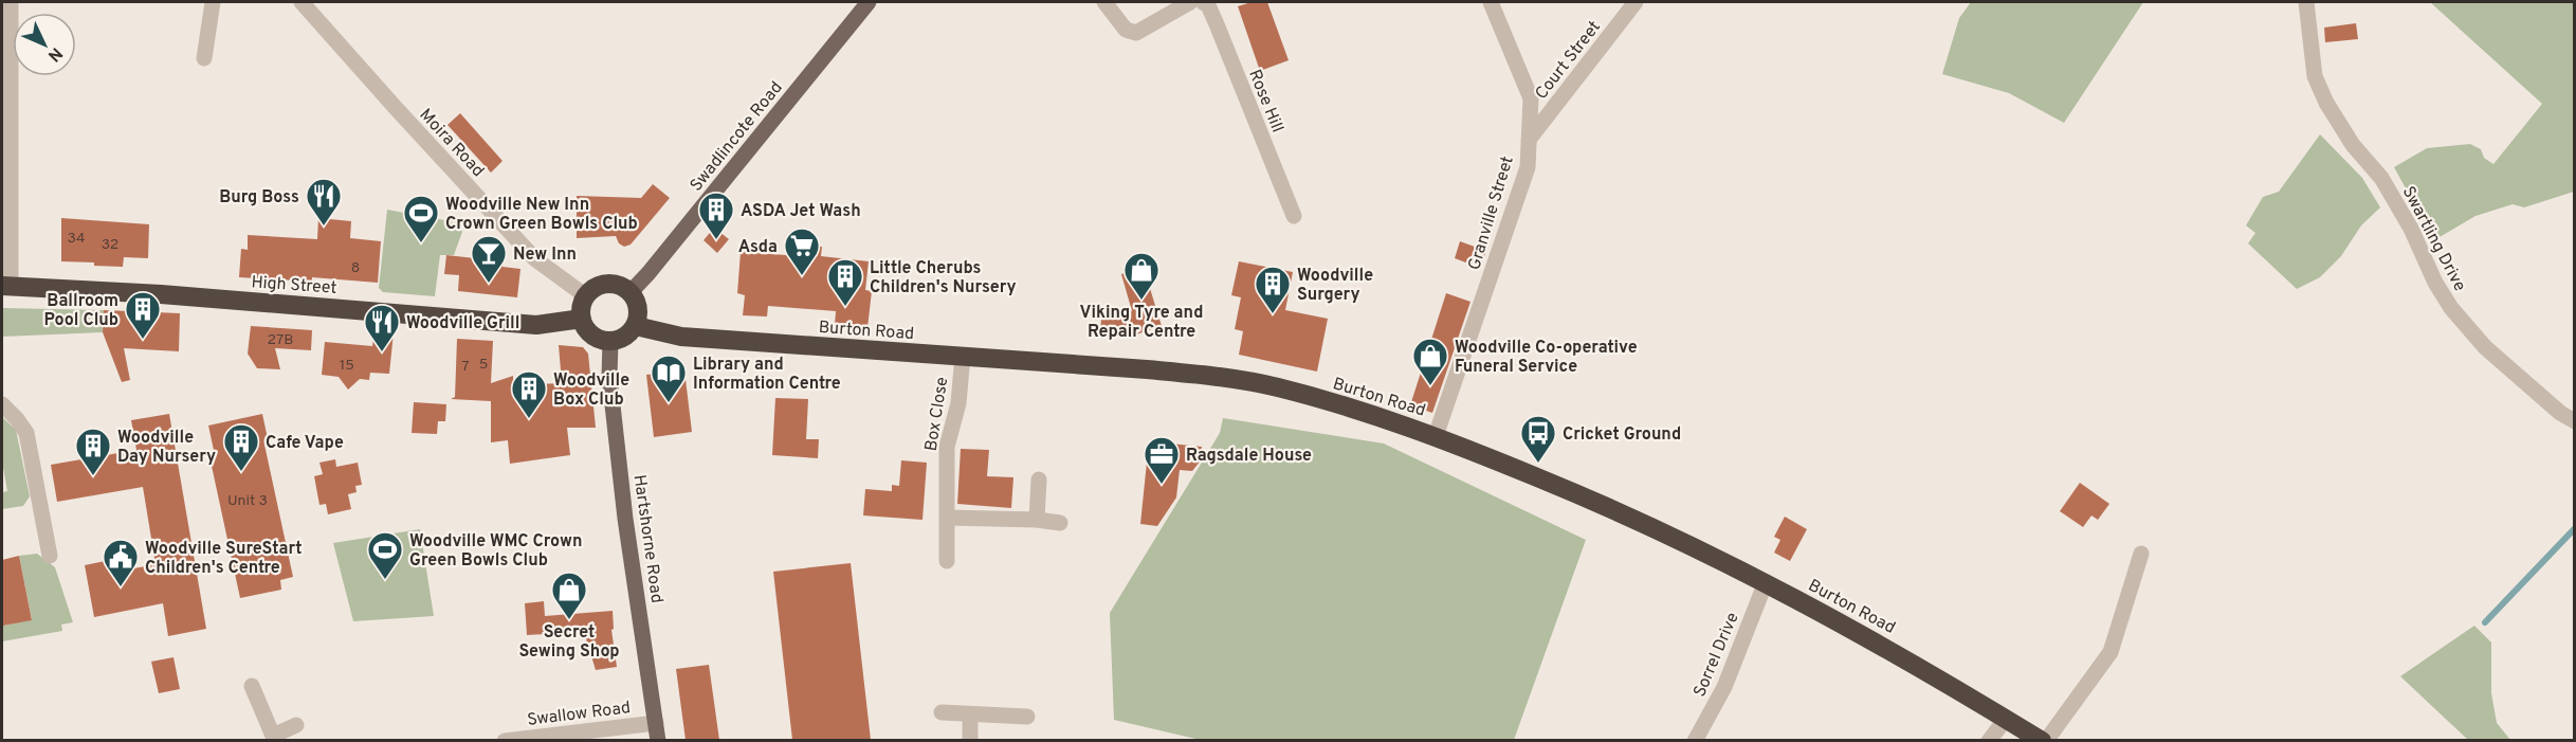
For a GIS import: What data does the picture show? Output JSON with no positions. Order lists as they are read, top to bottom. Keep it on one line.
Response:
{"streets":{"highway":["High Street","Burton Road"],"main road":["Swadlincote Road","Hartshorne Road"],"street":["Court Street","Rose Hill","Moira Road","Granville Street","Swartling Drive","Box Close","Sorrel Drive","Swallow Road"]},"crossings":[["Court Street","Granville Street"],["Swadlincote Road","Moira Road"],["Swadlincote Road","High Street"],["Swadlincote Road","Burton Road"],["Swadlincote Road","Hartshorne Road"],["Moira Road","High Street"],["Moira Road","Burton Road"],["Moira Road","Hartshorne Road"],["Granville Street","Burton Road"],["High Street","Burton Road"],["High Street","Hartshorne Road"],["Burton Road","Box Close"],["Burton Road","Hartshorne Road"],["Burton Road","Sorrel Drive"],["Hartshorne Road","Swallow Road"]],"places":{"restaurant":["Burg Boss","Woodville Grill"],"building":["ASDA Jet Wash","Little Cherubs Children's Nursery","Woodville Surgery","Ballroom Pool Club","Woodville Box Club","Cafe Vape","Woodville Day Nursery"],"sports":["Woodville New Inn Crown Green Bowls Club","Woodville WMC Crown Green Bowls Club"],"supermarket":["Asda"],"bar":["New Inn"],"shop":["Viking Tyre and Repair Centre","Woodville Co-operative Funeral Service","Secret Sewing Shop"],"library":["Library and Information Centre"],"bus stop":["Cricket Ground"],"office":["Ragsdale House"],"public building":["Woodville SureStart Children's Centre"]},"house_numbers":["34","32","8","27B","5","15","7","Unit 3"],"north":"bottom right"}
